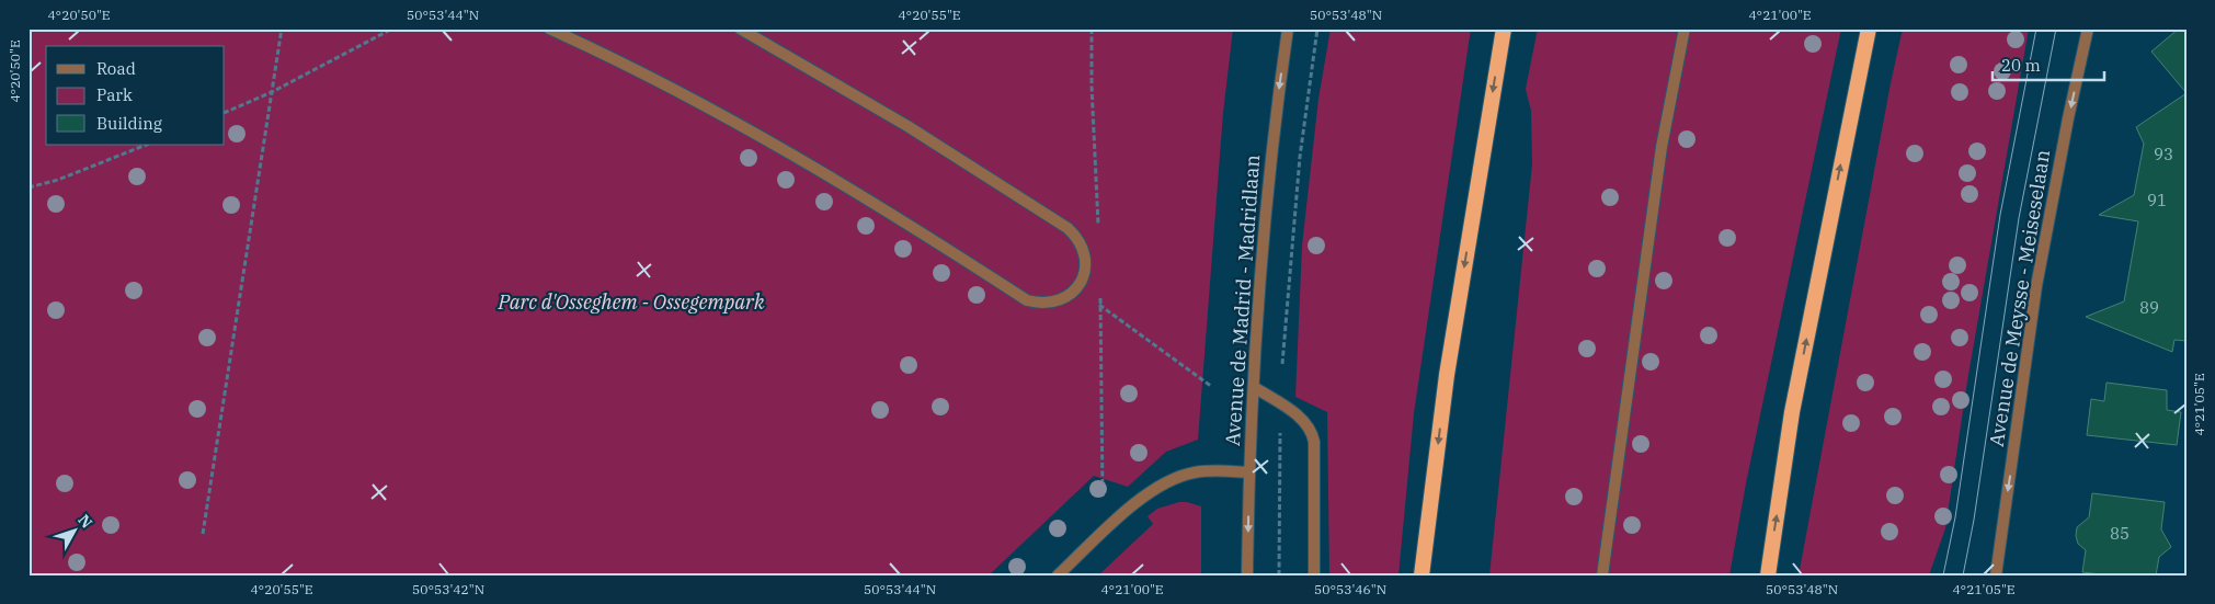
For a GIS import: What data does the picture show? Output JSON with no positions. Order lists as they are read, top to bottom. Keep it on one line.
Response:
{"streets":{"street":["Avenue de Meysse - Meiseselaan","Avenue de Madrid - Madridlaan"]},"one_way":["Avenue de Meysse - Meiseselaan","Avenue de Madrid - Madridlaan"],"parks":["Parc d'Osseghem - Ossegempark"],"house_numbers":["93","91","89","85"],"legend":["Road","Park","Building"],"scale_bar":"20 m","north":"top right","coordinates":["4°20'50\"E","50°53'44\"N","4°20'55\"E","50°53'48\"N","4°21'00\"E","4°21'05\"E","50°53'42\"N","50°53'46\"N"]}
